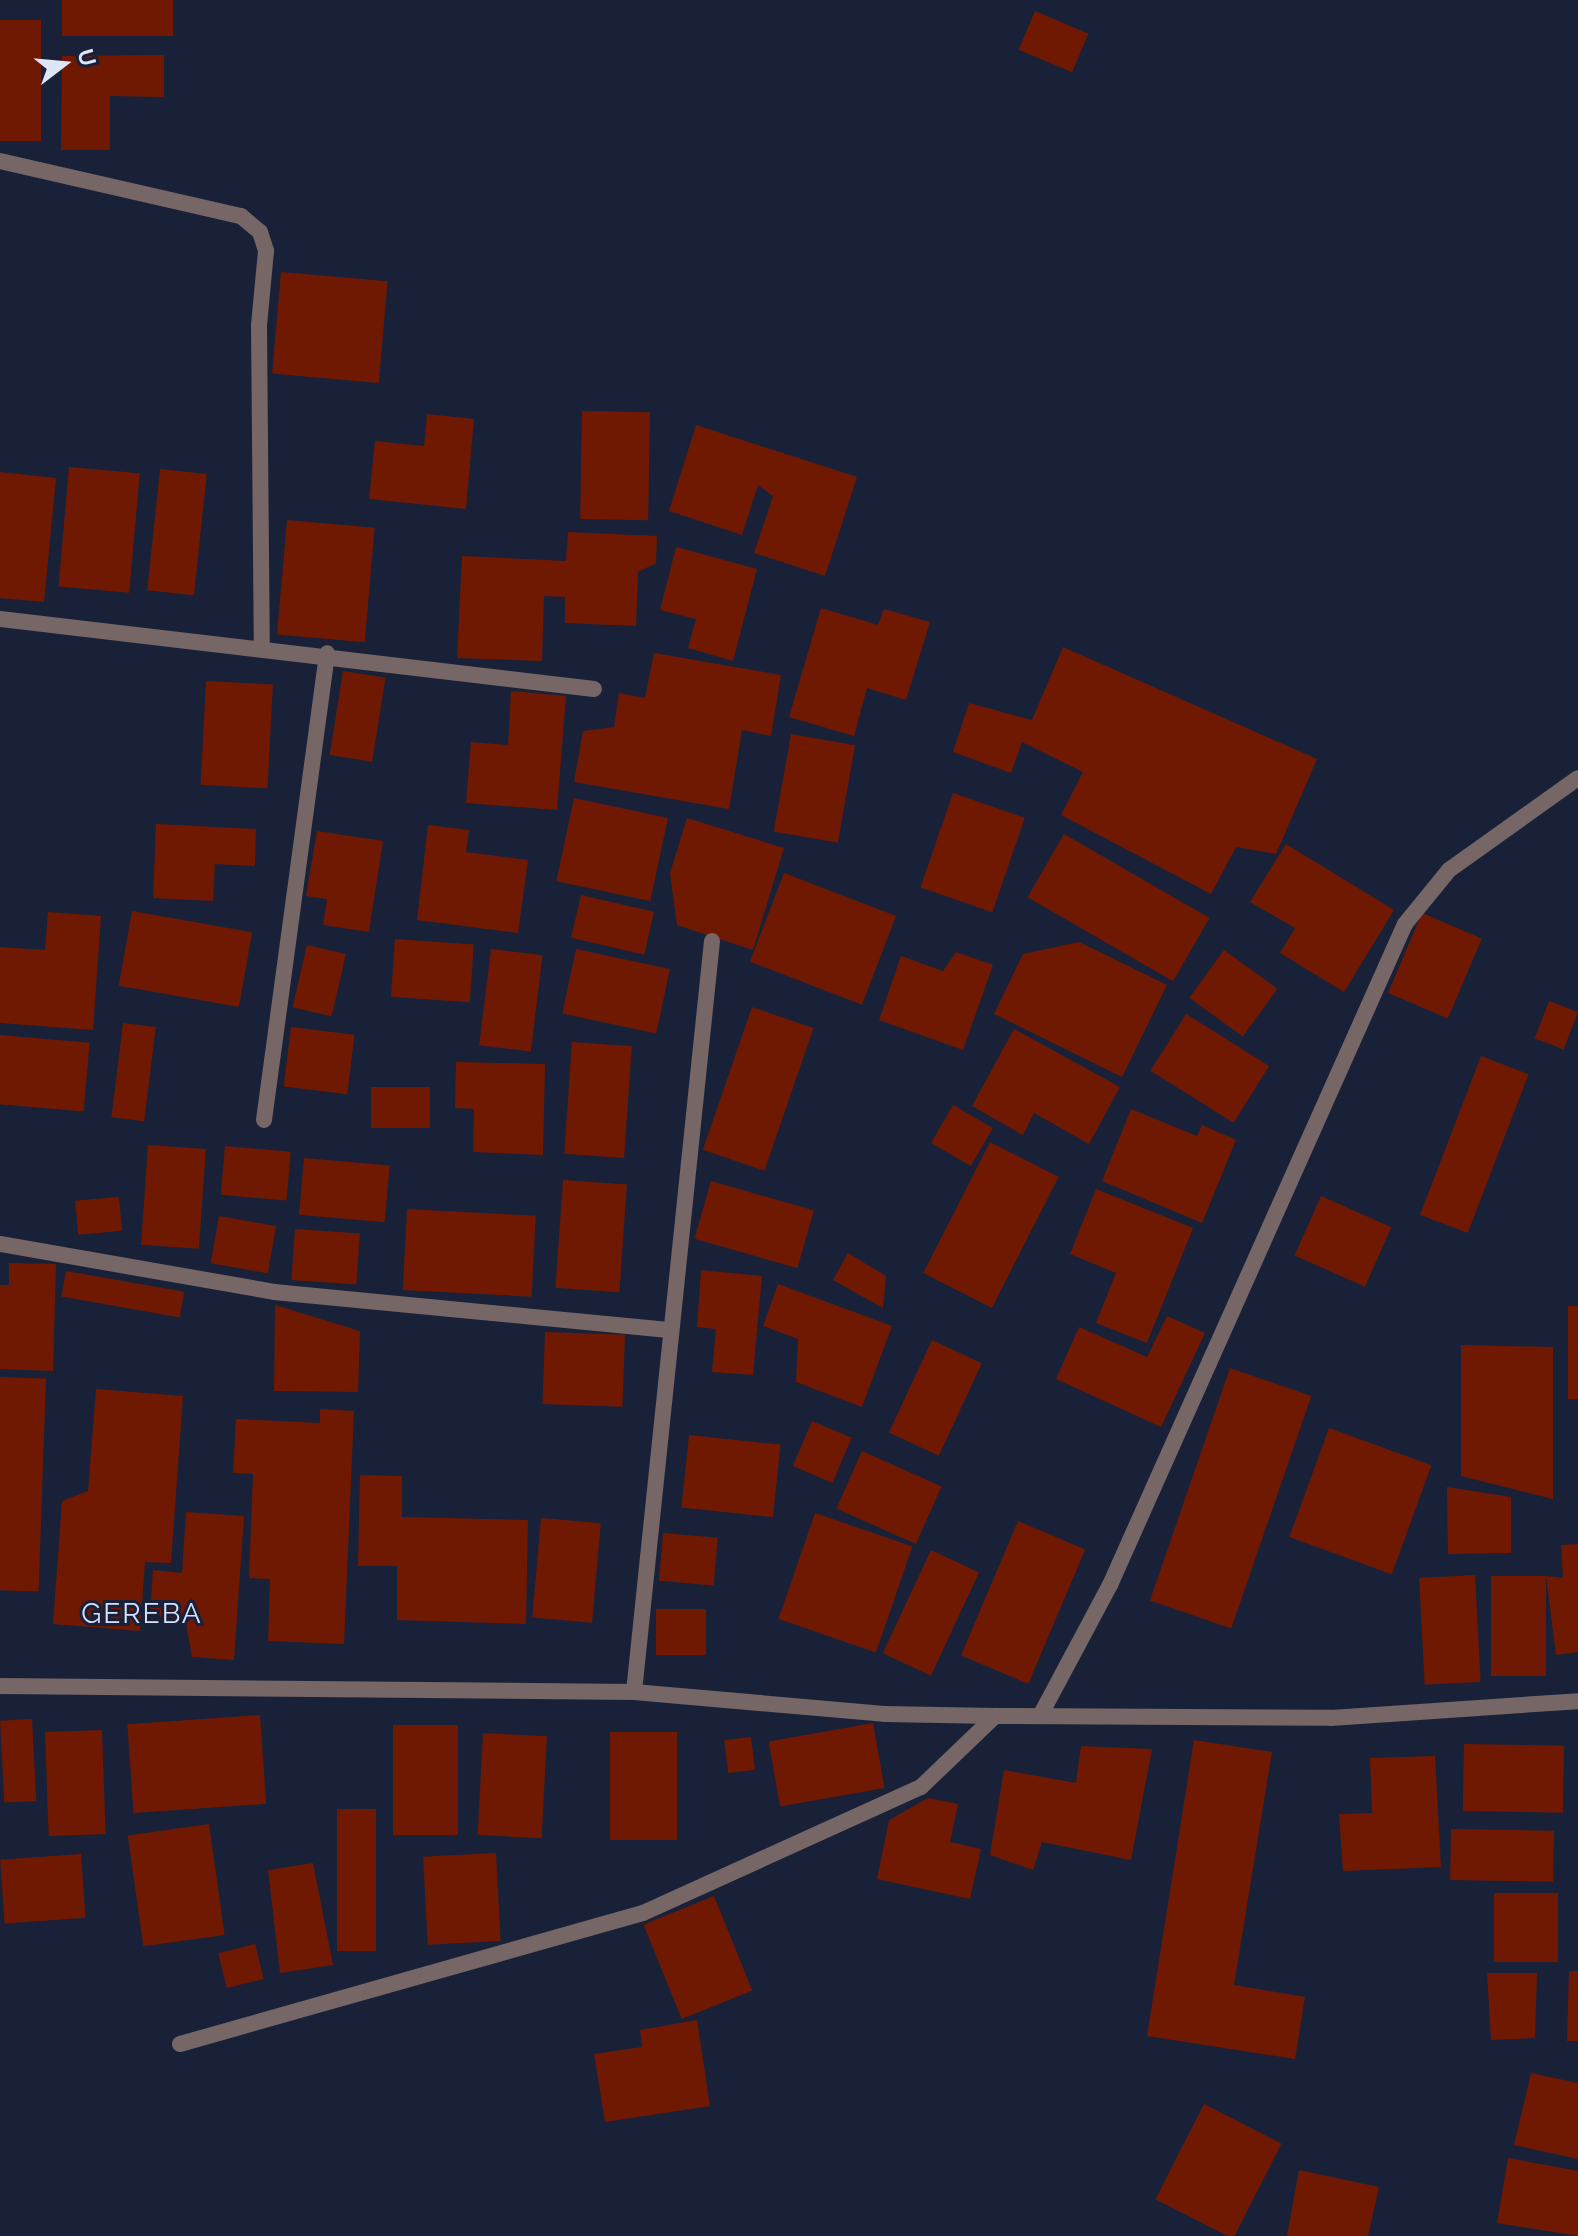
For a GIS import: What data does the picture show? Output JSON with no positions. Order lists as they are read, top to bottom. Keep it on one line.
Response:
{"districts":["GEREBA"],"north":"right"}
